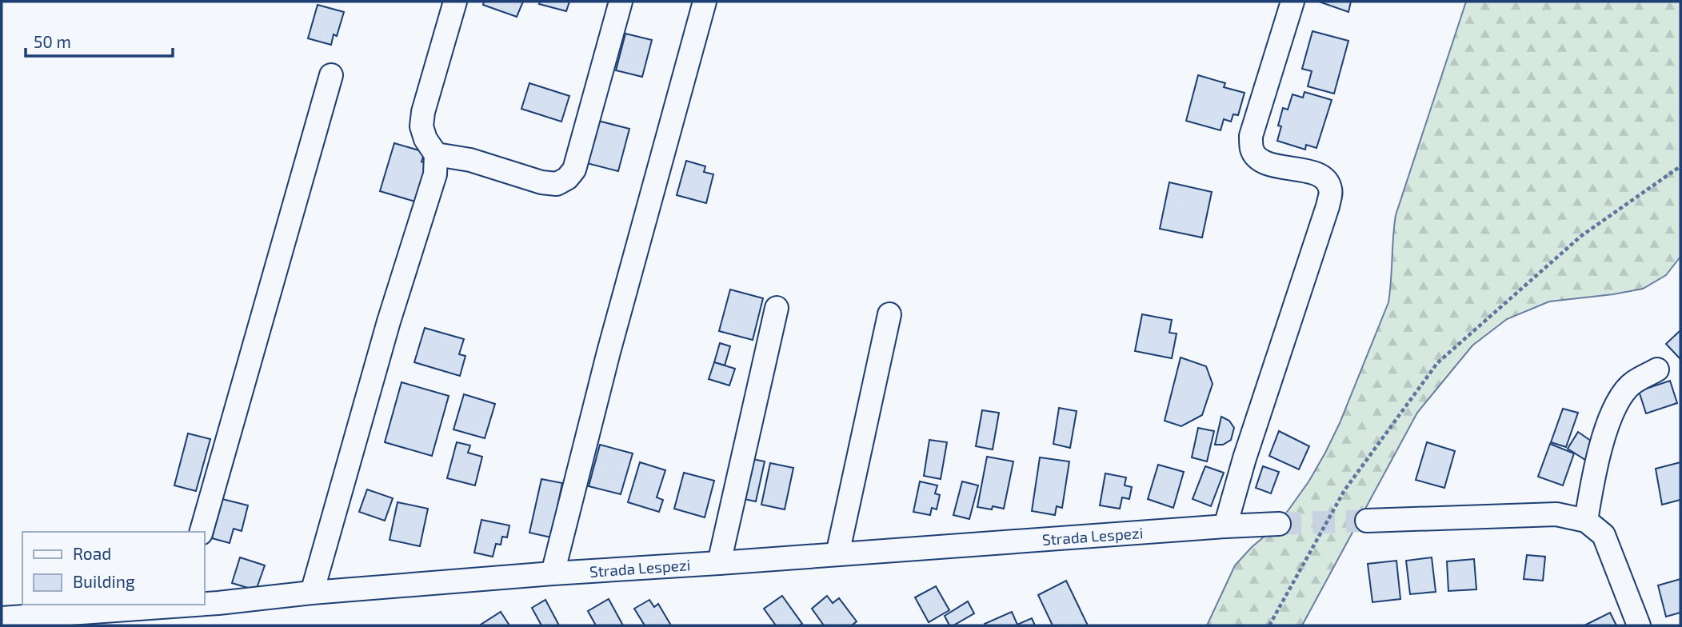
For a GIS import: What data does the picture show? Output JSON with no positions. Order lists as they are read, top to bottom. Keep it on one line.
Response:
{"streets":{"street":["Strada Lespezi"]},"legend":["Road","Building"],"scale_bar":"50 m"}
